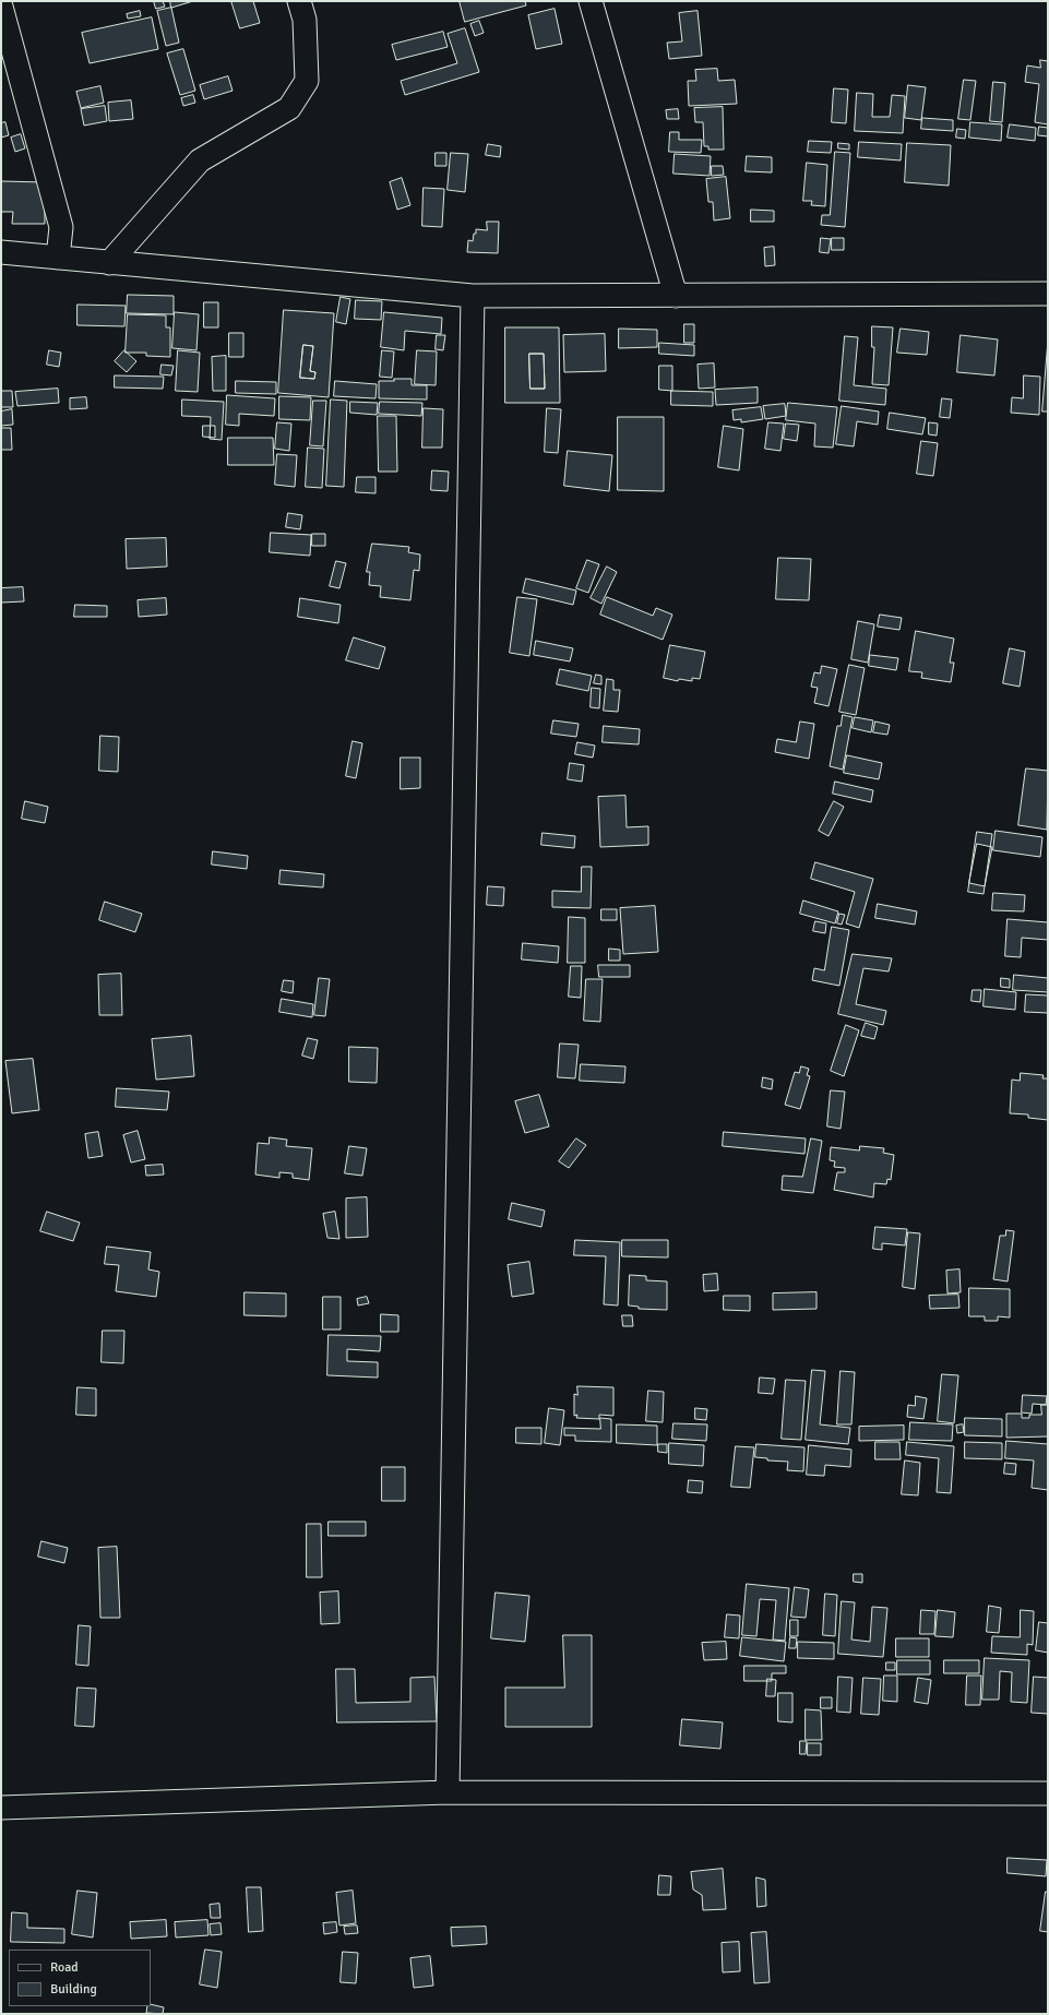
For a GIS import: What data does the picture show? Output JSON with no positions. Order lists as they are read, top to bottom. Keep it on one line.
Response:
{"legend":["Road","Building"]}
